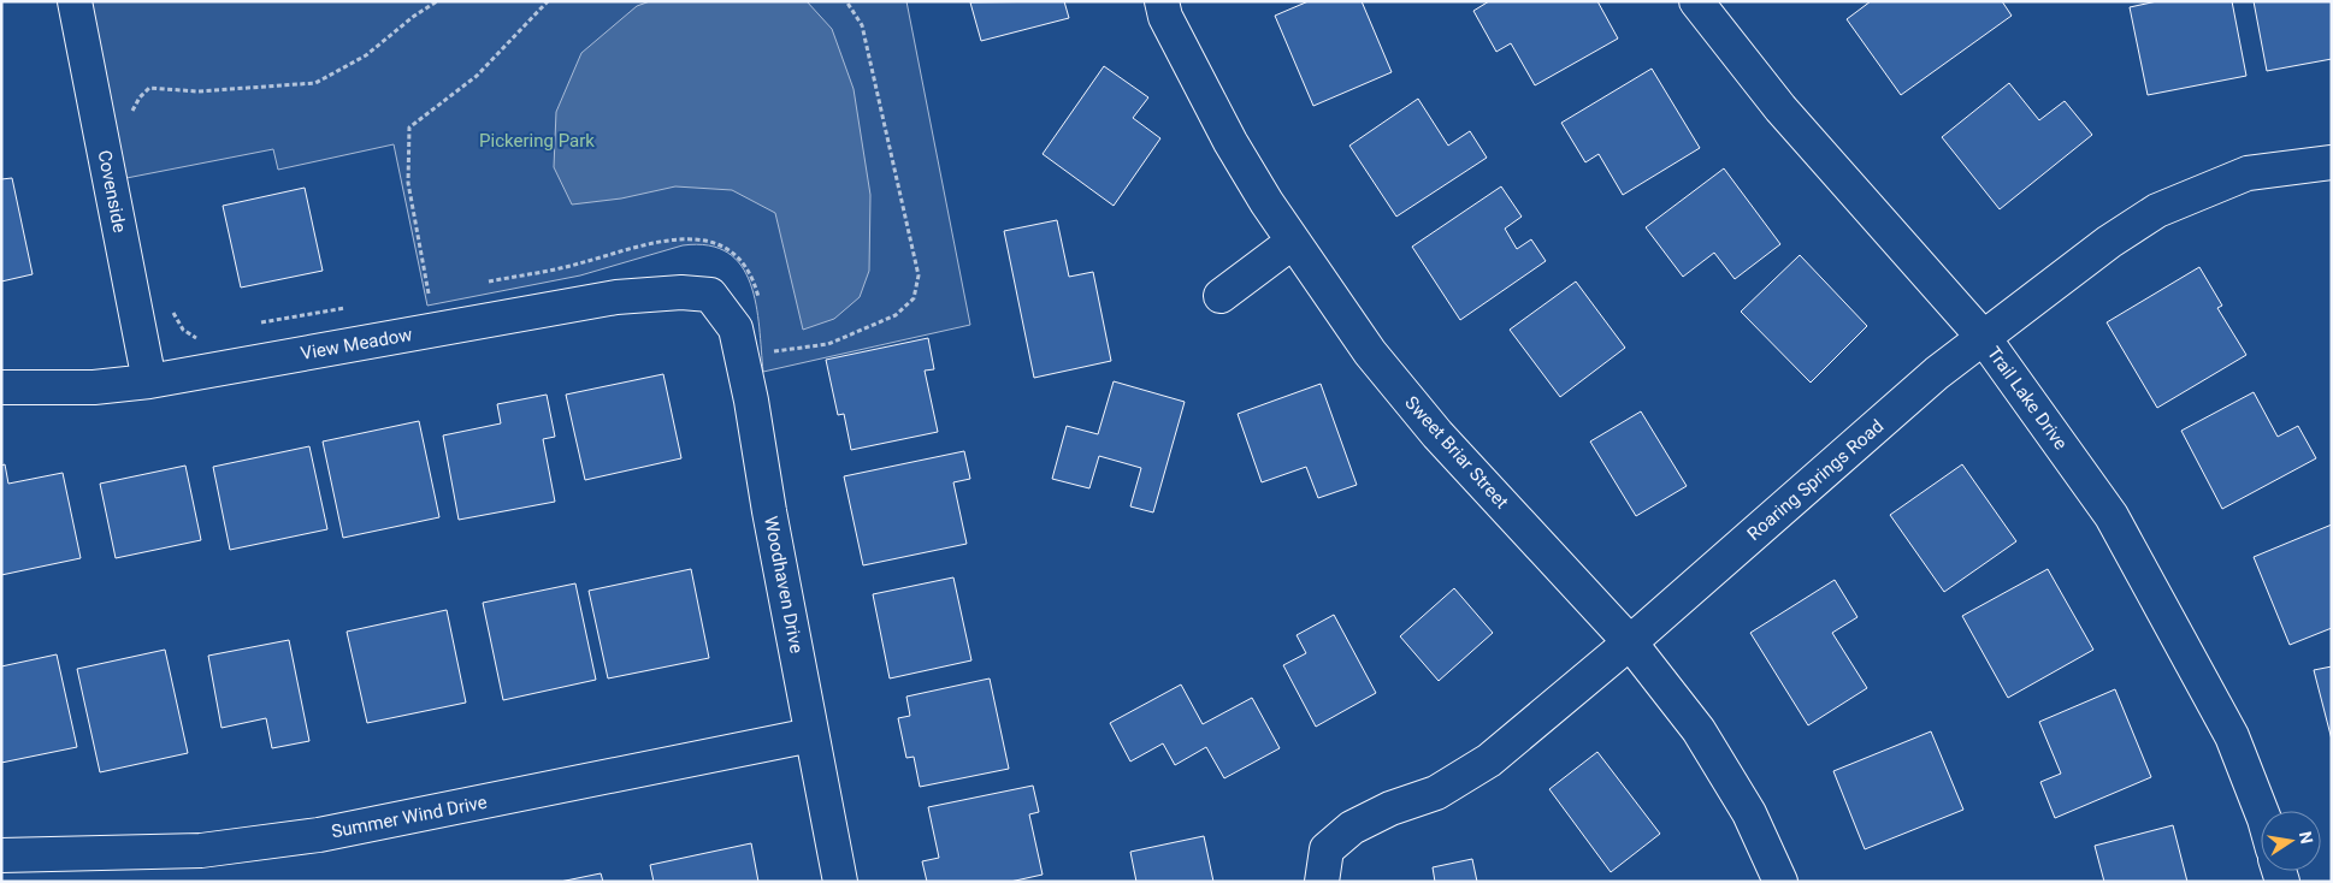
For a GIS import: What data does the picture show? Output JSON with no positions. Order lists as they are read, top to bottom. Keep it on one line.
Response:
{"streets":{"street":["Covenside","View Meadow","Trail Lake Drive","Sweet Briar Street","Roaring Springs Road","Woodhaven Drive","Summer Wind Drive"]},"crossings":[["Covenside","View Meadow"],["View Meadow","Woodhaven Drive"],["Trail Lake Drive","Roaring Springs Road"],["Sweet Briar Street","Roaring Springs Road"],["Woodhaven Drive","Summer Wind Drive"]],"parks":["Pickering Park"],"north":"right"}
